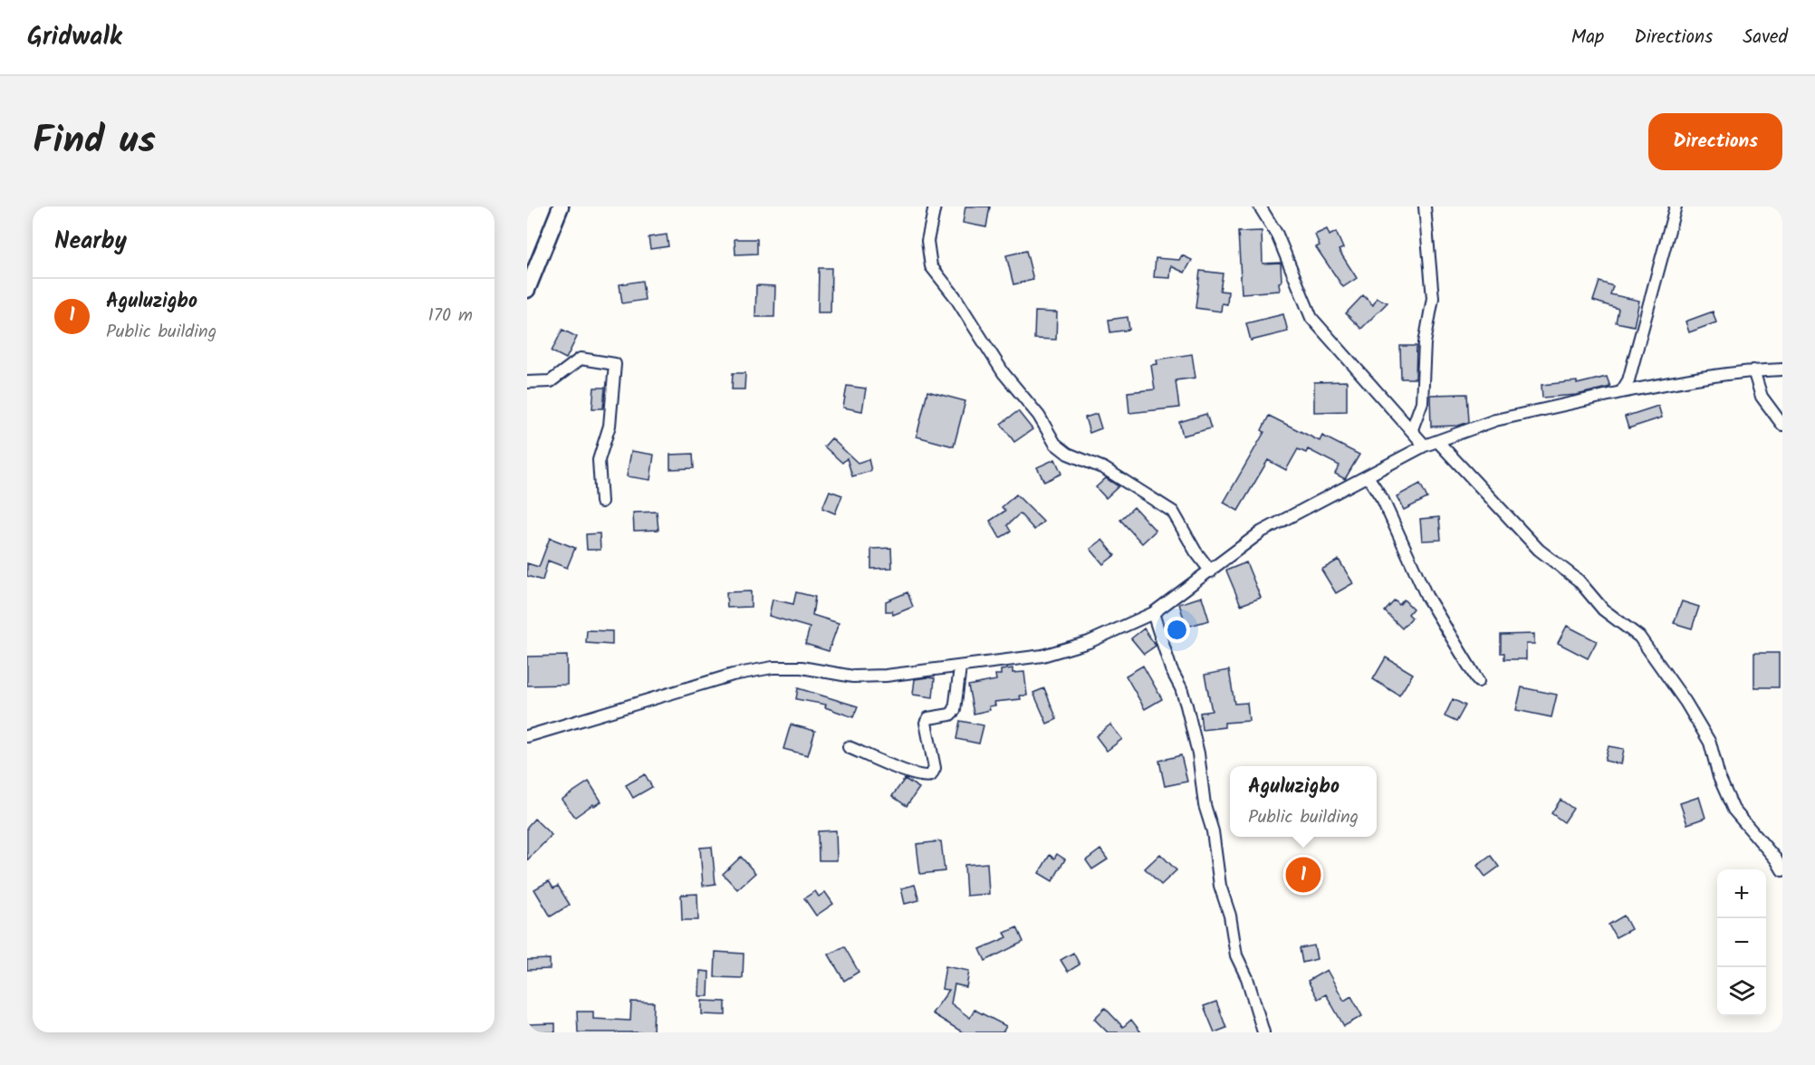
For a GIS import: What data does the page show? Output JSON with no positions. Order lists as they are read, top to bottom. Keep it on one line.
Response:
{"page":{"header":"Gridwalk","nav":["Map","Directions","Saved"],"title":"Find us","buttons":"Directions","heading":"Nearby","list":[{"mark":"1","name":"Aguluzigbo","note":"Public building","value":"170 m"}],"popup":["Aguluzigbo","Public building"],"pins":"1","map_buttons":["+","−"]}}
